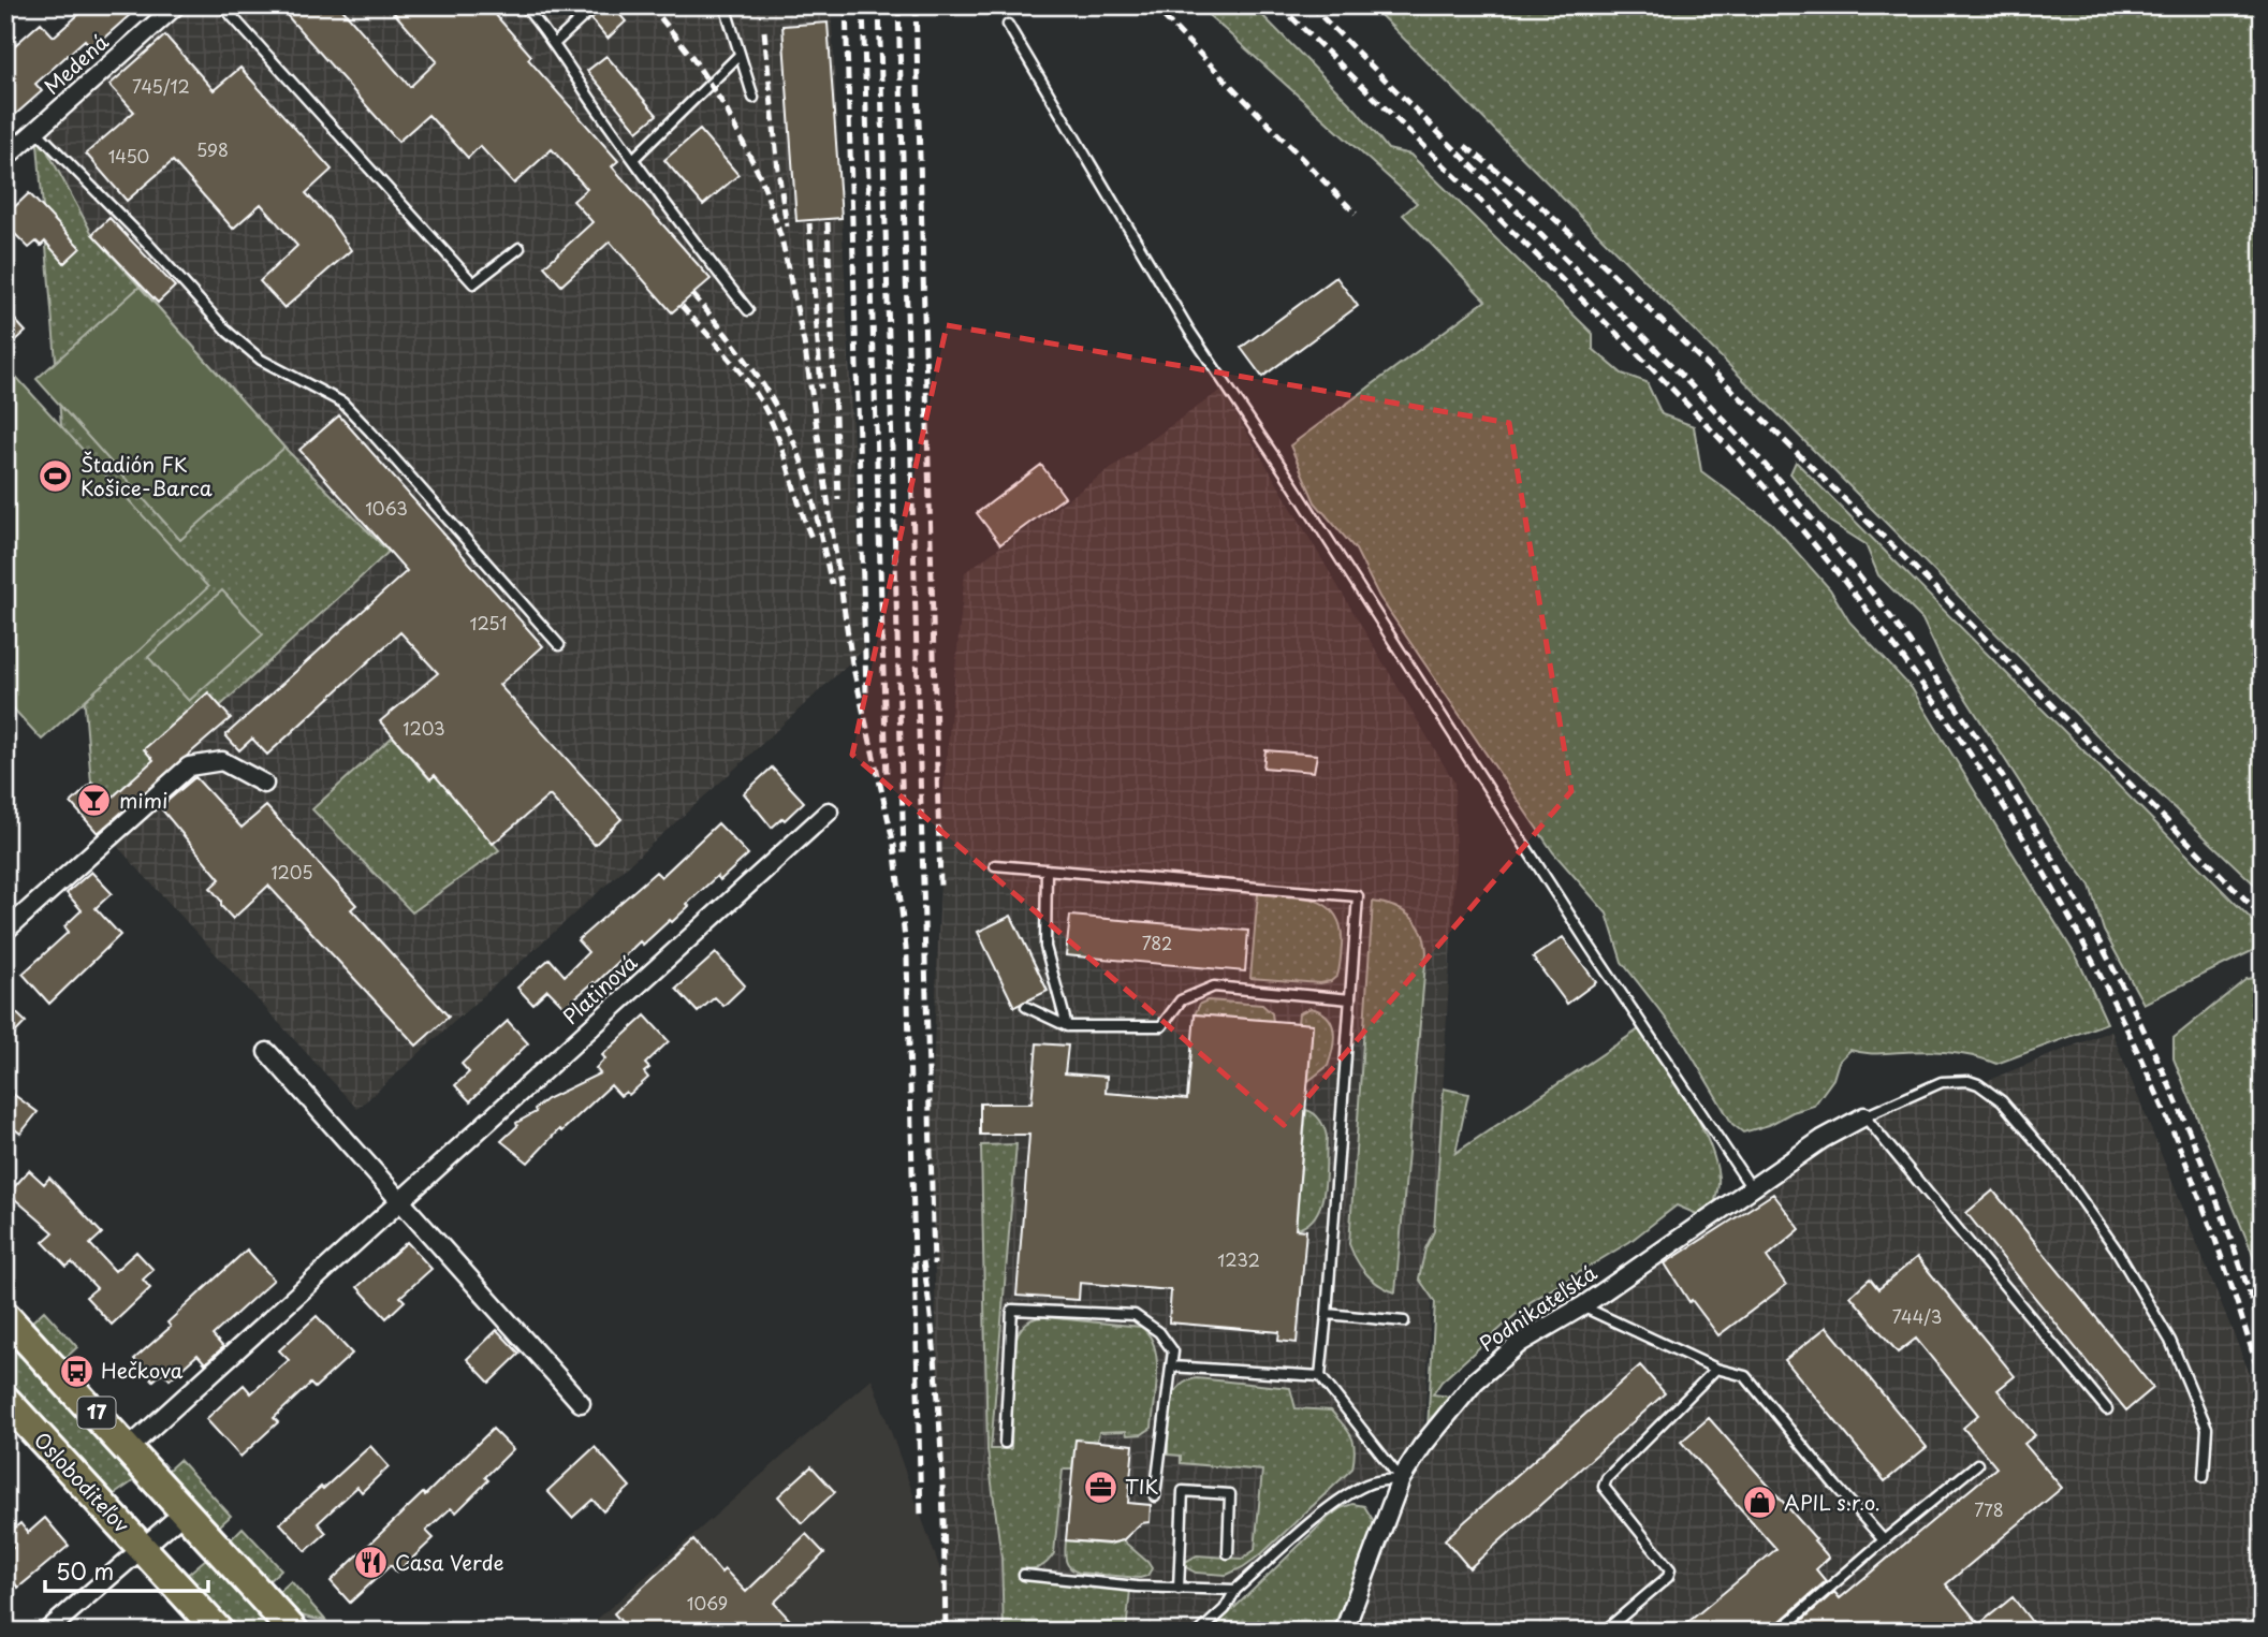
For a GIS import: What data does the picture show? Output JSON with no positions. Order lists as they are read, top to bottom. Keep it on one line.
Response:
{"streets":{"main road":["17","Osloboditeľov"],"street":["Medená","Platinová","Podnikateľská"]},"crossings":[["Platinová","17"]],"places":{"sports":["Štadión FK Košice-Barca"],"bar":["mimi"],"bus stop":["Hečkova"],"office":["TIK"],"shop":["APIL s.r.o."],"restaurant":["Casa Verde"]},"house_numbers":["745/12","598","1450","1063","1251","1203","1205","782","1232","744/3","778","1069"],"scale_bar":"50 m"}
